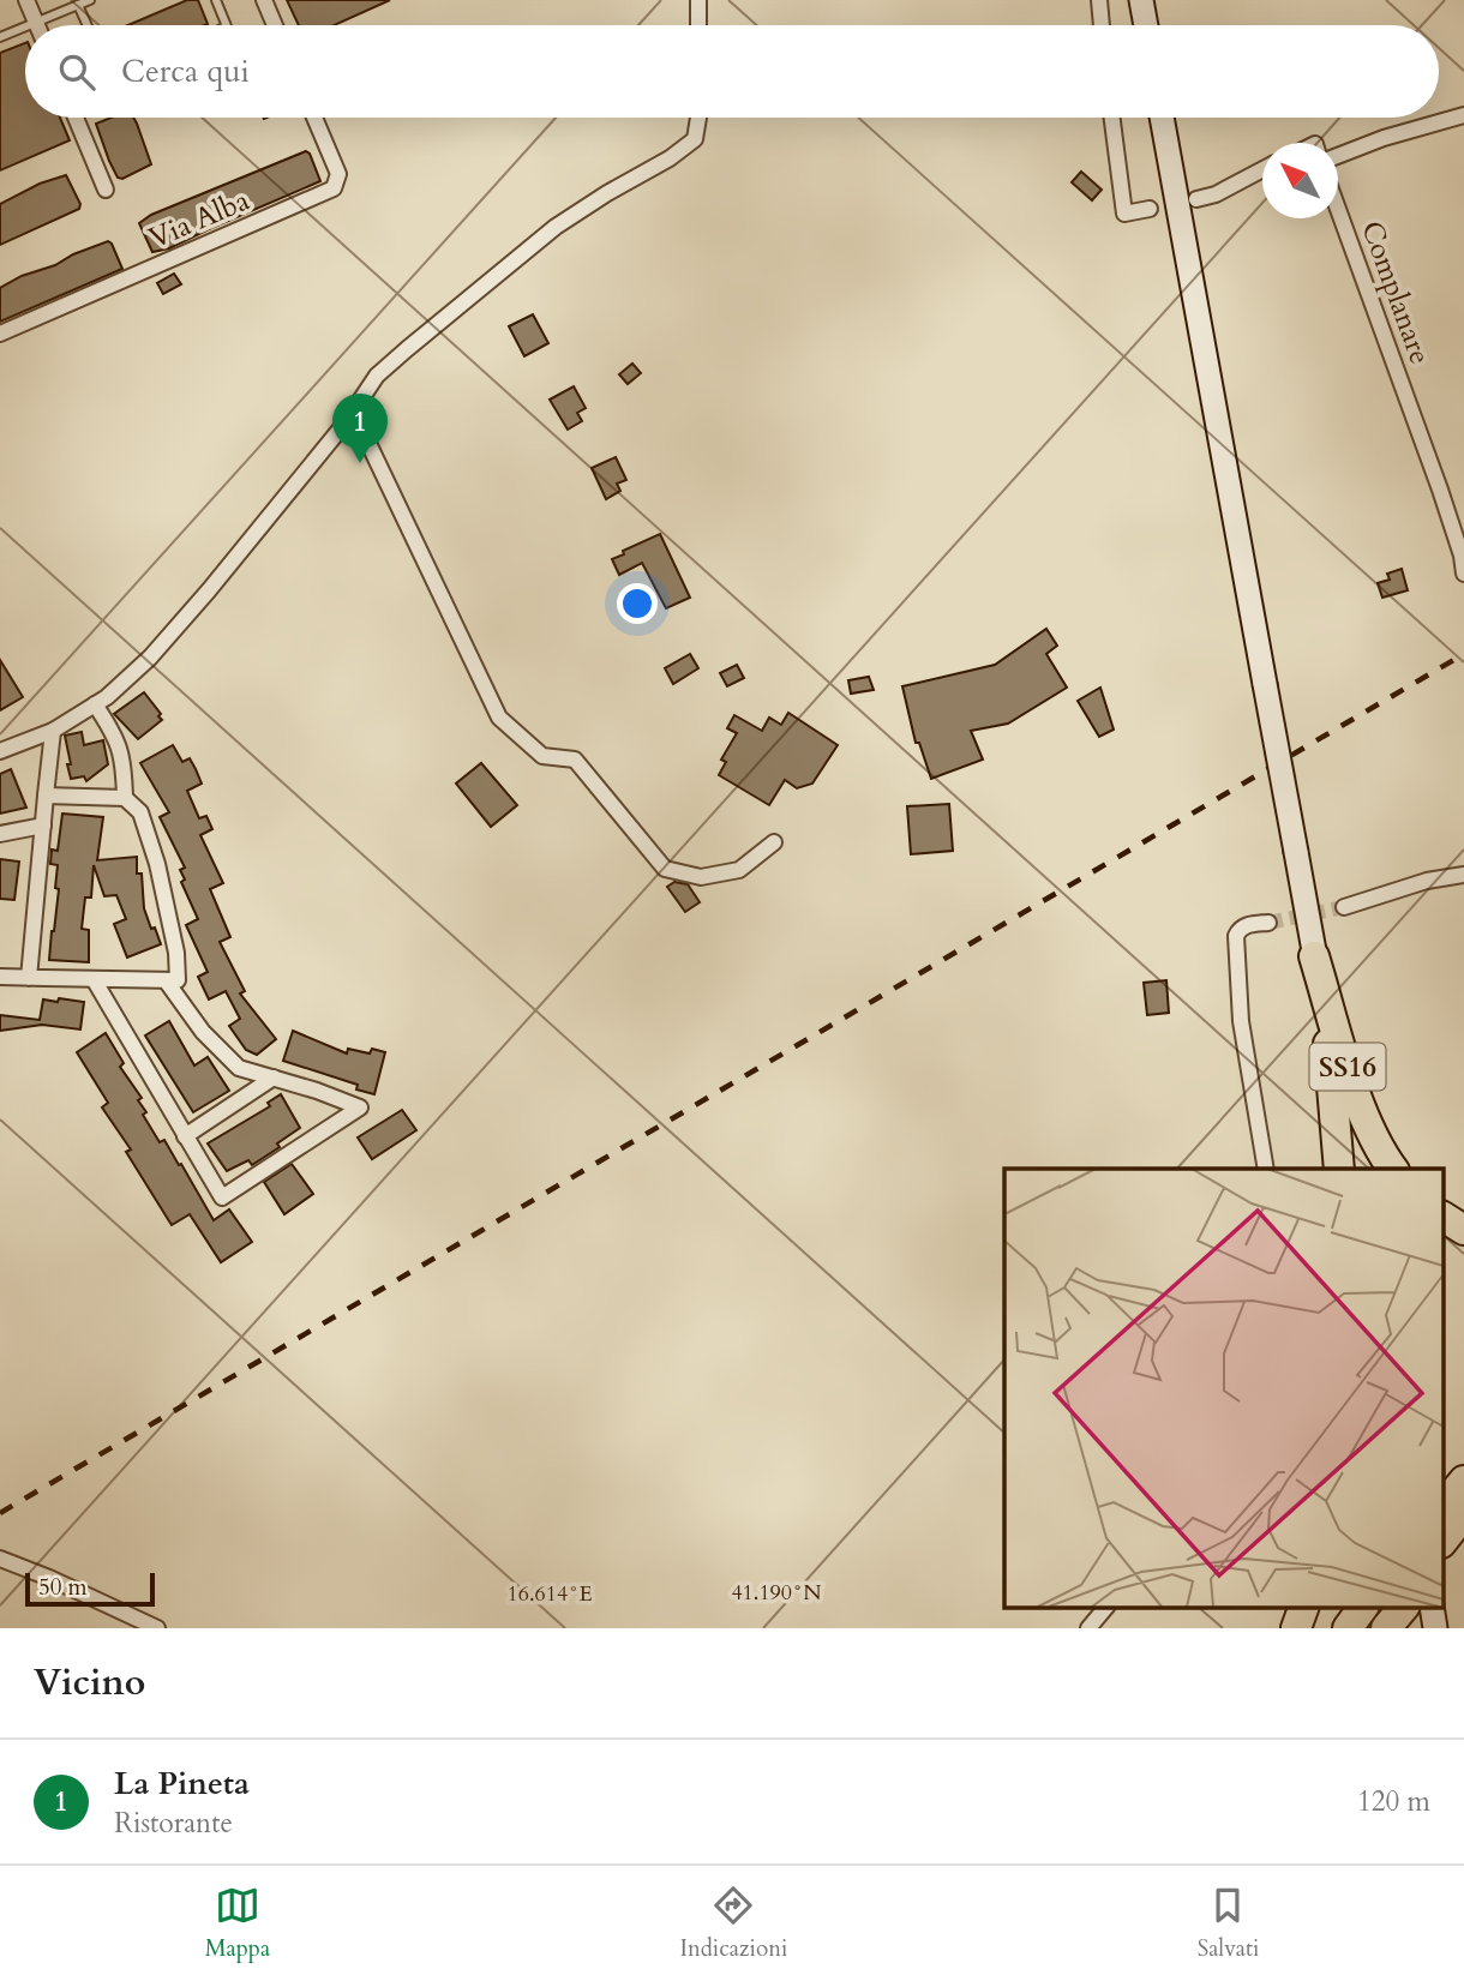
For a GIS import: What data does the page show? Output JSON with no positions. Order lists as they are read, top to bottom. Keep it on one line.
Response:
{"streets":{"highway":["SS16"],"street":["Via Alba","Complanare"]},"scale_bar":"50 m","north":"top left","page":{"search":"Cerca qui","pins":"1","scale":"50 m","heading":"Vicino","list":[{"mark":"1","name":"La Pineta","note":"Ristorante","value":"120 m"}],"nav":["Mappa","Indicazioni","Salvati"]},"coordinates":["41.190°N","16.614°E"]}
